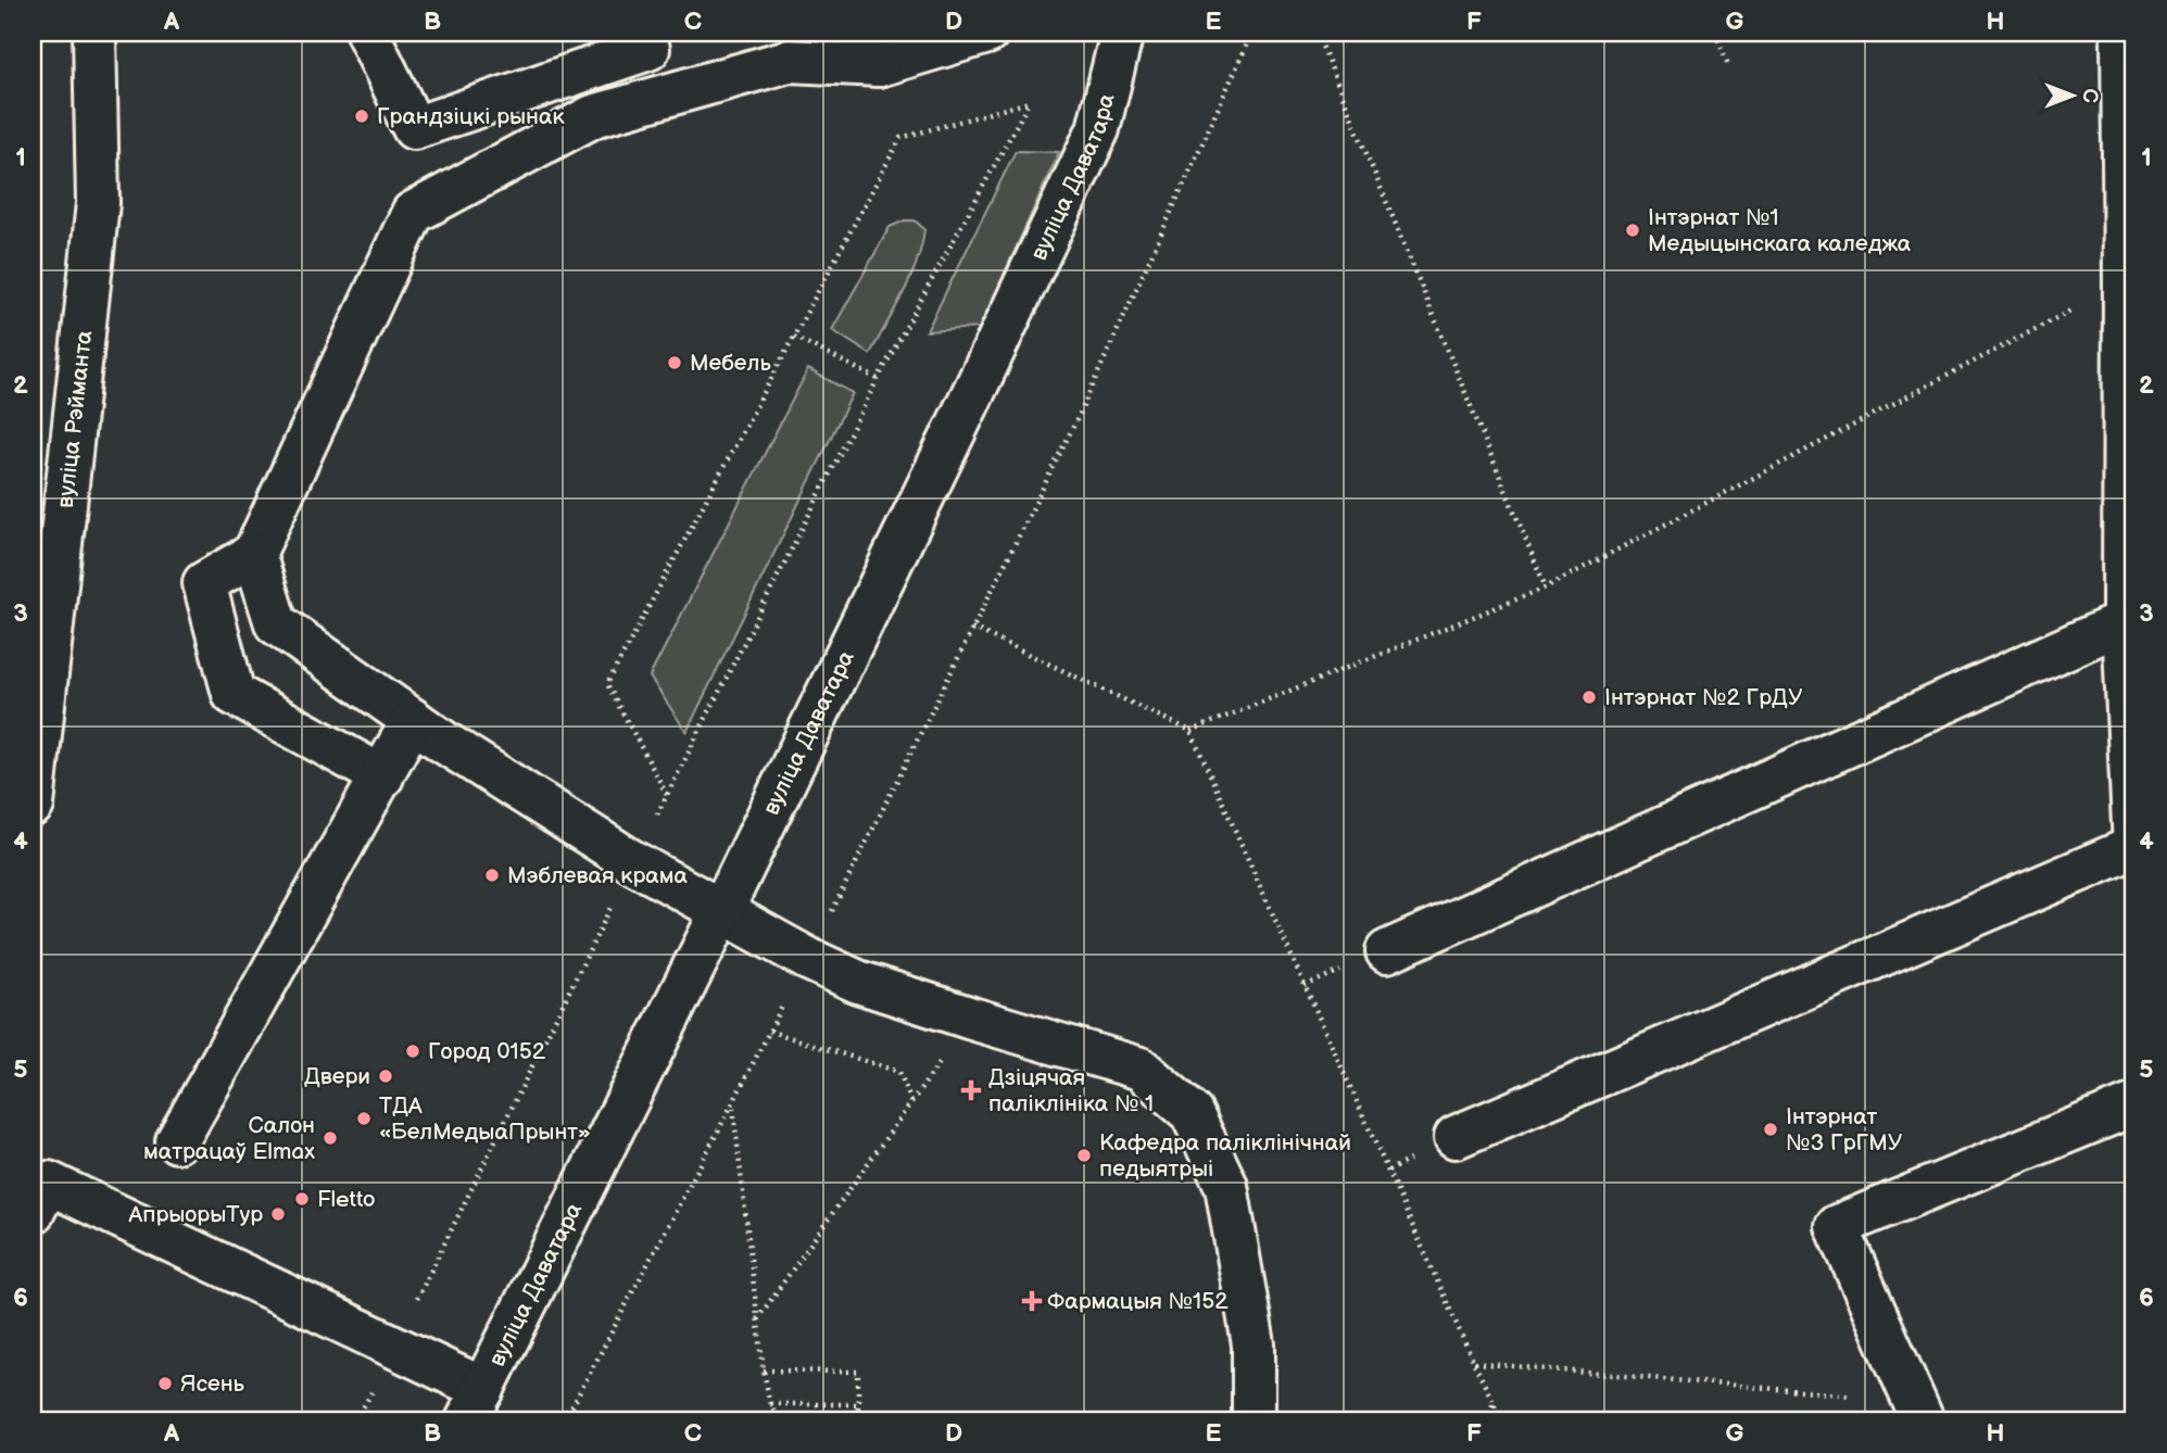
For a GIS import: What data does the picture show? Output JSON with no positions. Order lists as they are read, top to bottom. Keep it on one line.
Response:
{"streets":{"street":["вуліца Даватара","вуліца Рэйманта"]},"places":{"other":["Грандзіцкі рынак","Інтэрнат №1 Медыцынскага каледжа","Мебель","Інтэрнат №2 ГрДУ","Мэблевая крама","Город 0152","Двери","ТДА «БелМедыаПрынт»","Інтэрнат №3 ГрГМУ","Салон матрацаў Elmax","Кафедра паліклінічнай педыятрыі","Fletto","АпрыорыТур","Ясень"],"health":["Дзіцячая паліклініка № 1","Фармацыя №152"]},"north":"right","grid":{"columns":["A","B","C","D","E","F","G","H"],"rows":["1","2","3","4","5","6"]}}
